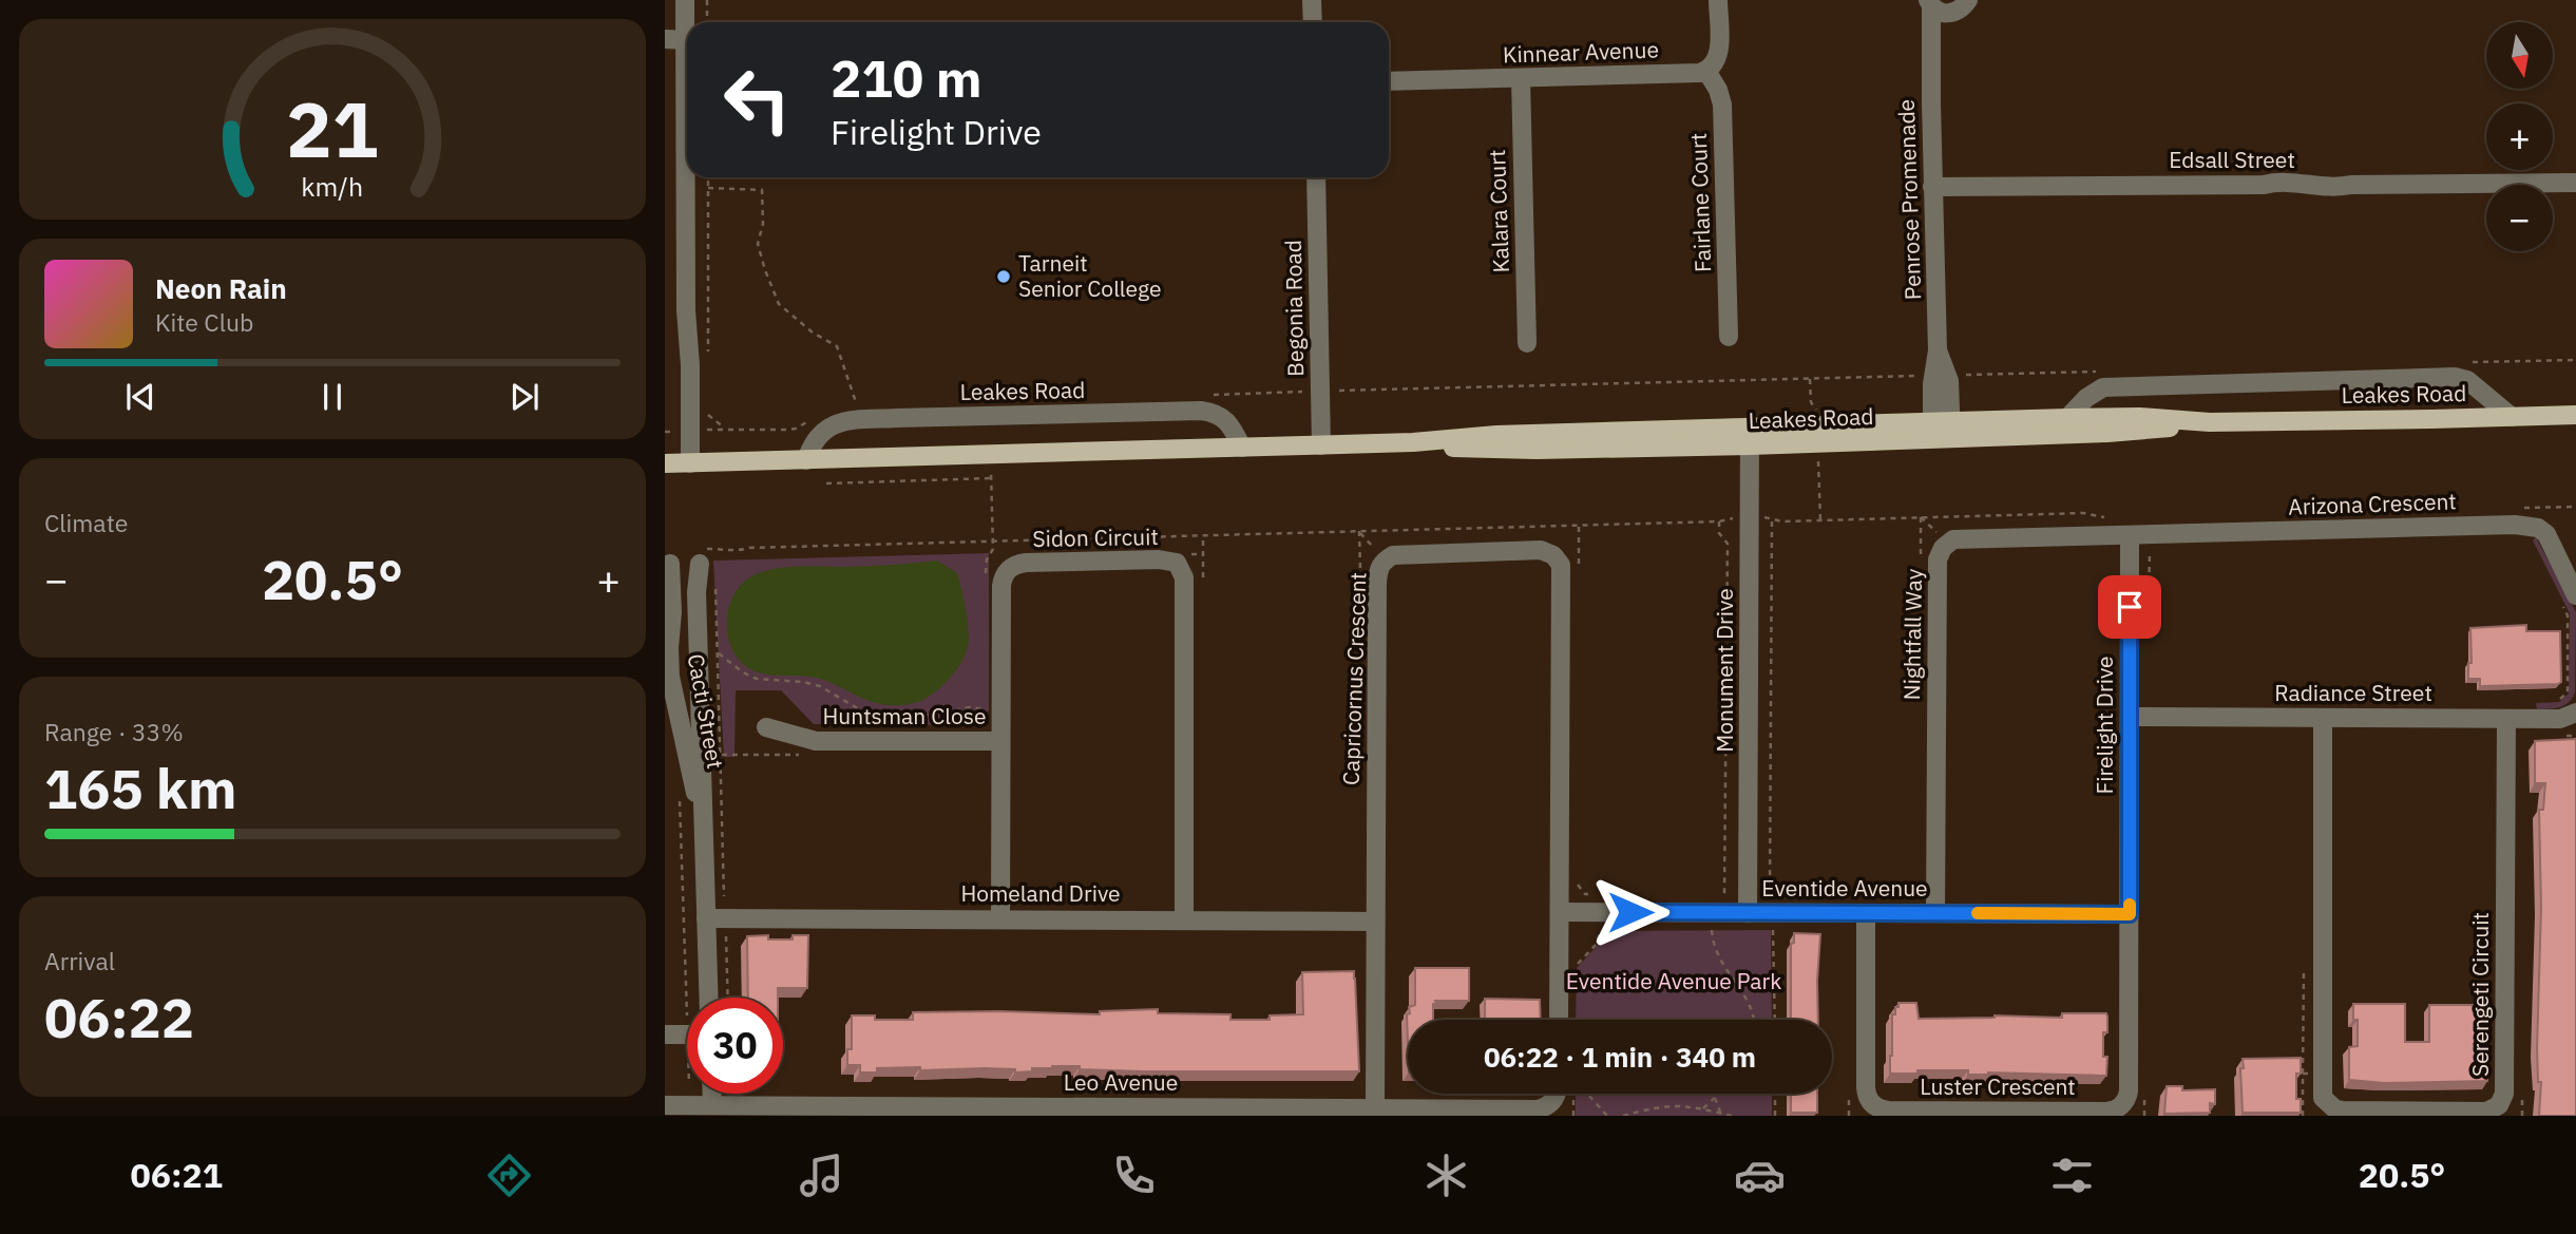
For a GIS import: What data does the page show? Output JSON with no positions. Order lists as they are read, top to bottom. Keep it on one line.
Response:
{"streets":{"main road":["Leakes Road"],"street":["Kinnear Avenue","Edsall Street","Penrose Promenade","Fairlane Court","Kalara Court","Begonia Road","Arizona Crescent","Sidon Circuit","Nightfall Way","Monument Drive","Capricornus Crescent","Radiance Street","Cacti Street","Huntsman Close","Firelight Drive","Eventide Avenue","Homeland Drive","Serengeti Circuit","Leo Avenue","Luster Crescent"]},"crossings":[["Kinnear Avenue","Fairlane Court"],["Kinnear Avenue","Kalara Court"],["Edsall Street","Penrose Promenade"],["Penrose Promenade","Leakes Road"],["Begonia Road","Leakes Road"],["Leakes Road","Monument Drive"],["Arizona Crescent","Nightfall Way"],["Arizona Crescent","Firelight Drive"],["Sidon Circuit","Huntsman Close"],["Sidon Circuit","Homeland Drive"],["Nightfall Way","Firelight Drive"],["Nightfall Way","Eventide Avenue"],["Monument Drive","Eventide Avenue"],["Capricornus Crescent","Eventide Avenue"],["Capricornus Crescent","Homeland Drive"],["Capricornus Crescent","Leo Avenue"],["Radiance Street","Firelight Drive"],["Radiance Street","Serengeti Circuit"],["Cacti Street","Homeland Drive"],["Firelight Drive","Eventide Avenue"],["Firelight Drive","Luster Crescent"],["Eventide Avenue","Luster Crescent"]],"parks":["Eventide Avenue Park"],"places":["Tarneit Senior College"],"north":"bottom","page":{"map_buttons":["+","−"],"turn":["210 m","Firelight Drive"],"song":["Neon Rain","Kite Club"],"tile":["Climate",["Range · 33%","165 km"],["Arrival","06:22"]],"heat":["−","20.5°","+"],"limit":"30","trip":"06:22 · 1 min · 340 m","tabs":["06:21","20.5°"],"gauge":["21","km/h"]}}
